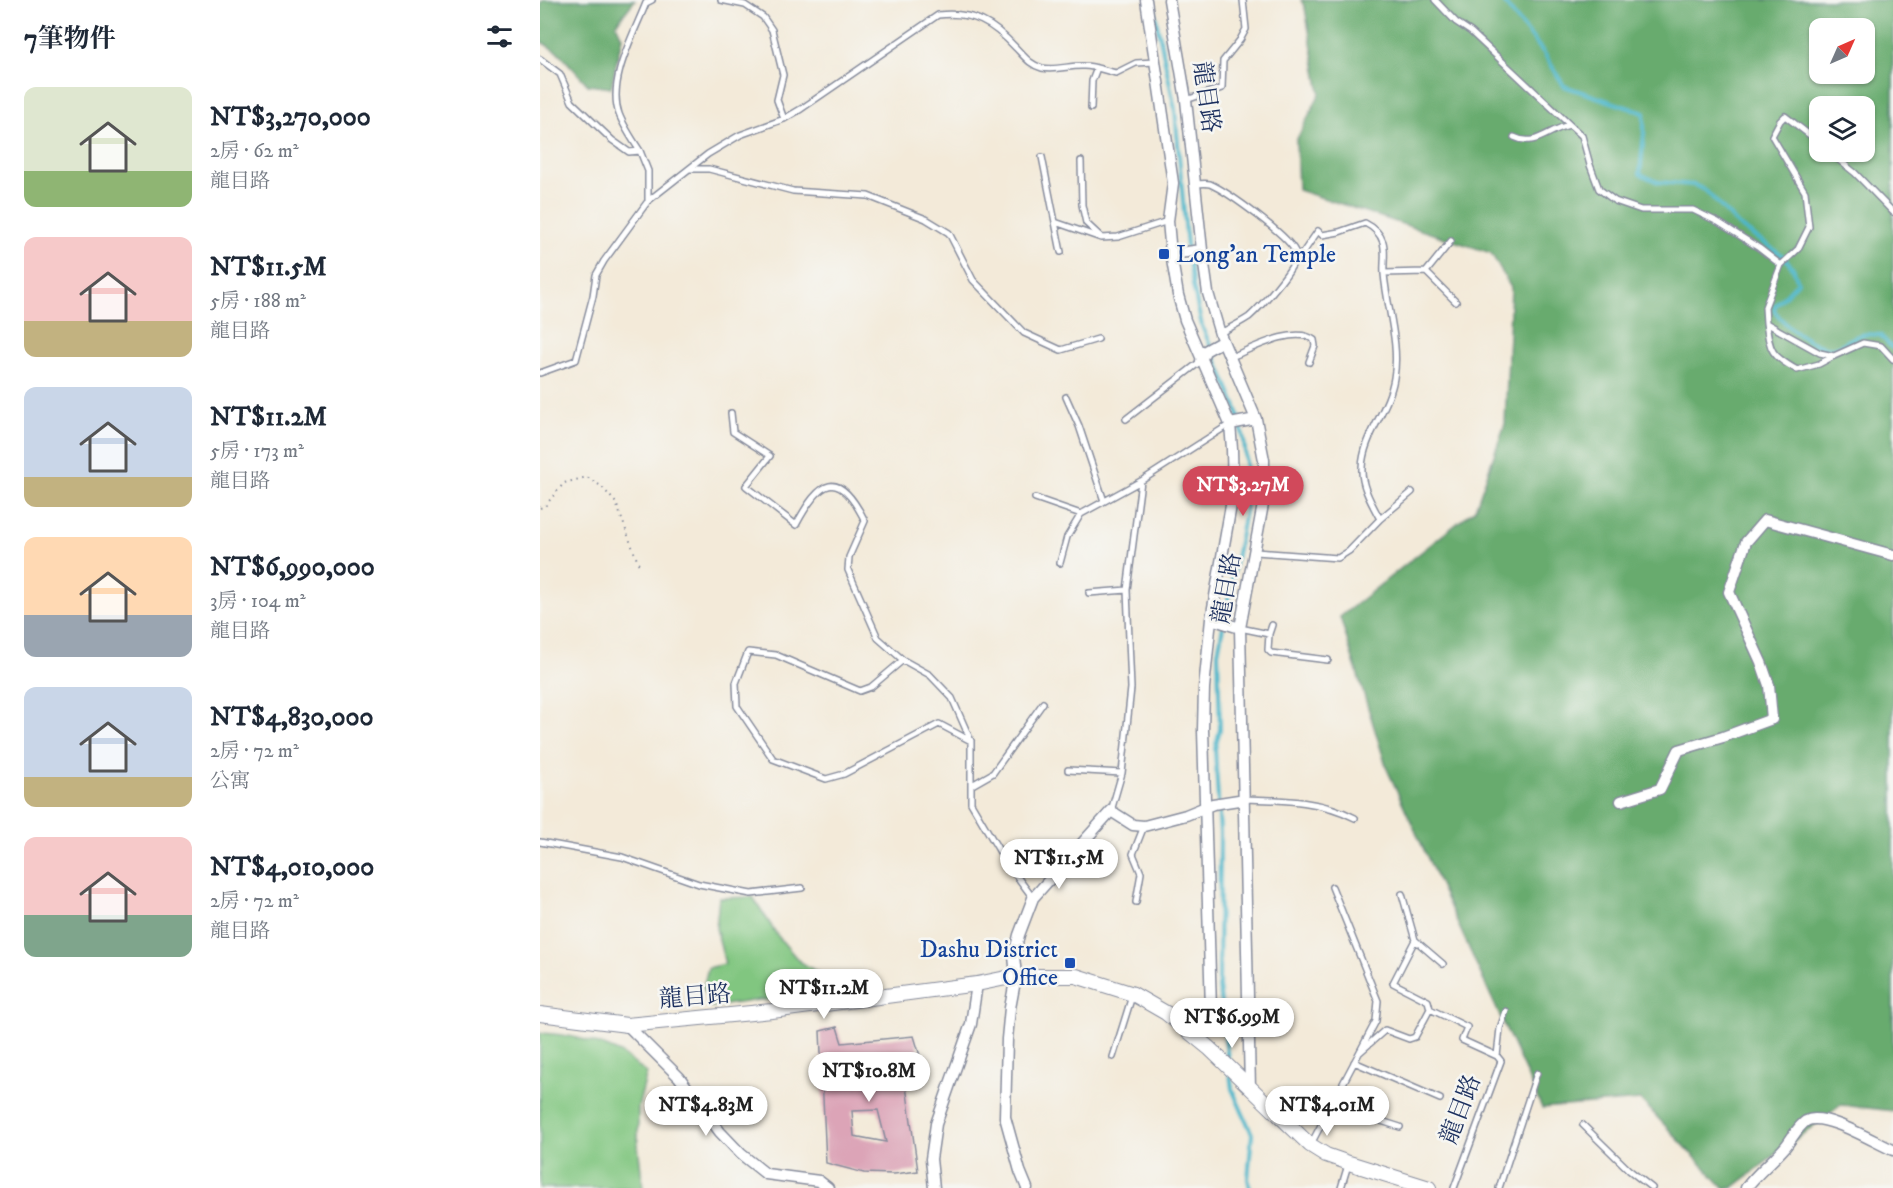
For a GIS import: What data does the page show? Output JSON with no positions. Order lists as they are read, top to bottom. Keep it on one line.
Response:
{"streets":{"street":["龍目路"]},"places":{"transit":["Long'an Temple","Dashu District Office"]},"north":"top right","page":{"heading":"7筆物件","list":[{"name":"NT$3,270,000","note":"2房 · 62 m² · 龍目路"},{"name":"NT$11.5M","note":"5房 · 188 m² · 龍目路"},{"name":"NT$11.2M","note":"5房 · 173 m² · 龍目路"},{"name":"NT$6,990,000","note":"3房 · 104 m² · 龍目路"},{"name":"NT$4,830,000","note":"2房 · 72 m² · 公寓"},{"name":"NT$4,010,000","note":"2房 · 72 m² · 龍目路"}],"price":["NT$3.27M","NT$11.5M","NT$11.2M","NT$6.99M","NT$10.8M","NT$4.83M","NT$4.01M"]}}
